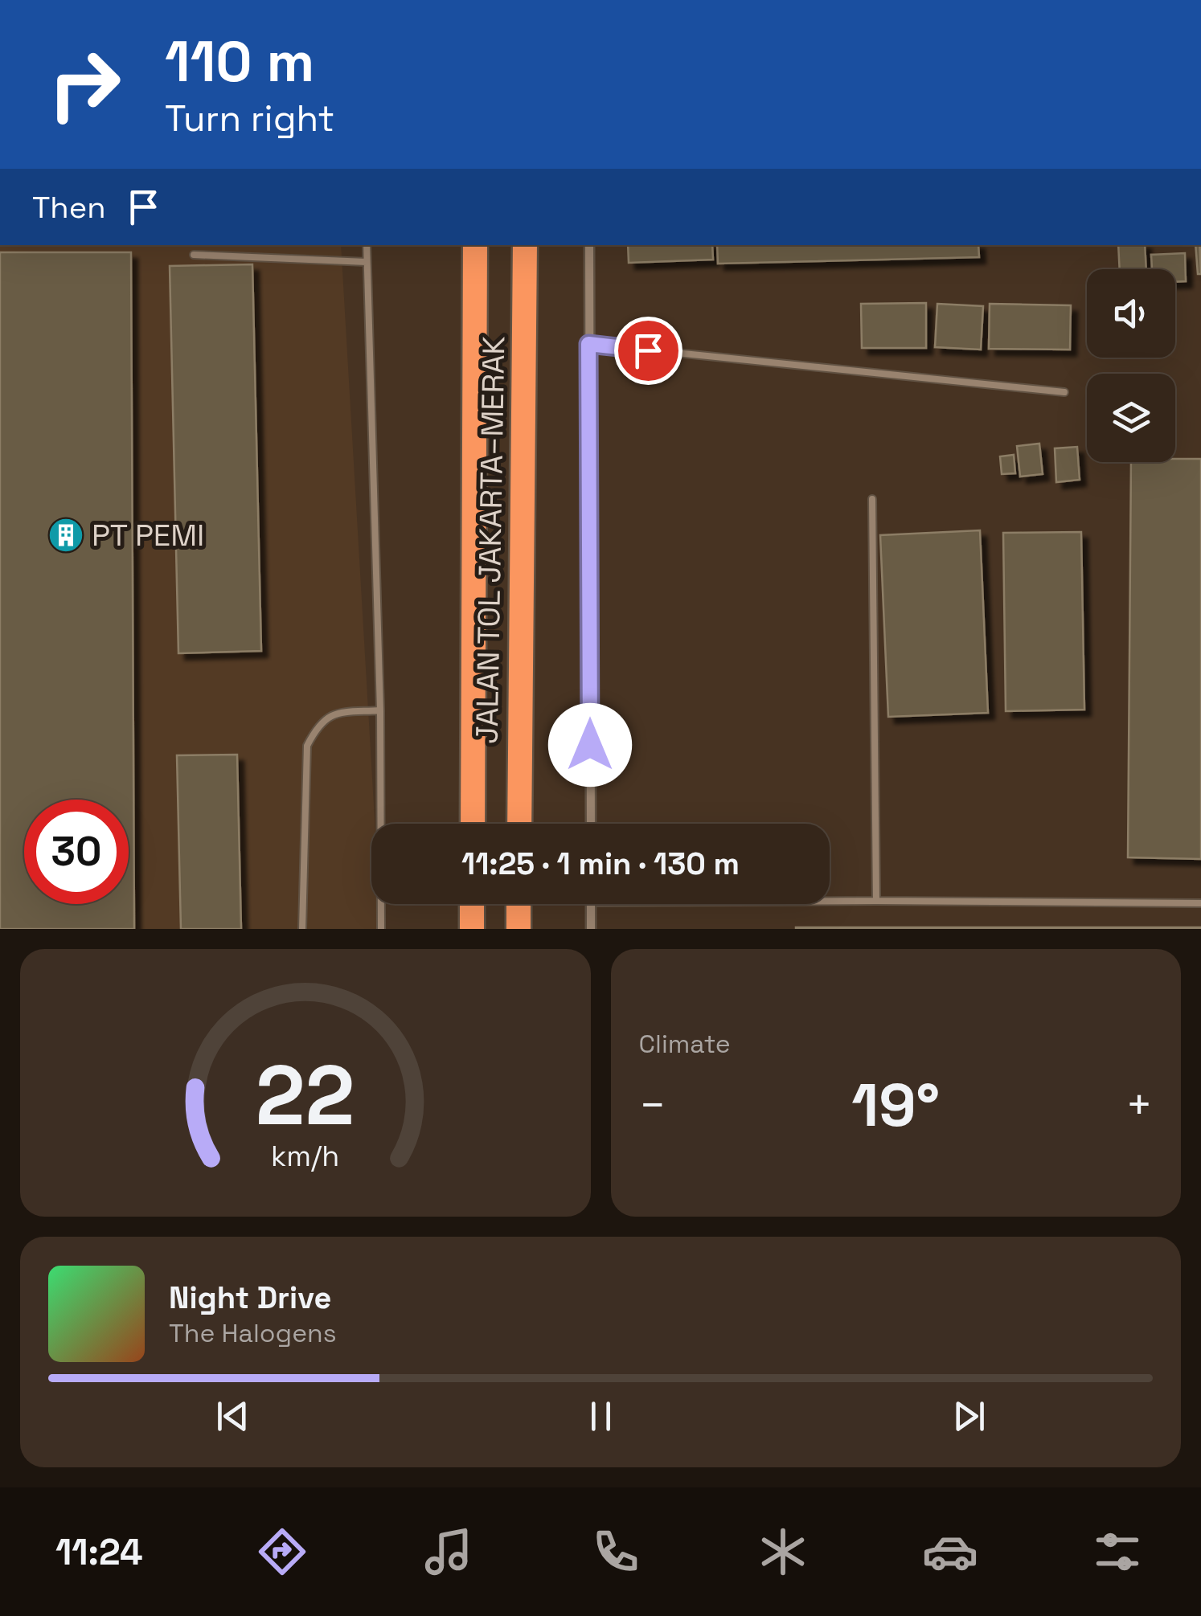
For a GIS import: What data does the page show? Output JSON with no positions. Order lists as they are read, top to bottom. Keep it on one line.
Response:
{"streets":{"highway":["JALAN TOL JAKARTA–MERAK"]},"places":{"building":["PT PEMI"]},"page":{"turn":["110 m","Turn right"],"then":"Then","limit":"30","trip":"11:25 · 1 min · 130 m","tile":"Climate","heat":["−","19°","+"],"song":["Night Drive","The Halogens"],"tabs":"11:24","gauge":["22","km/h"]}}
